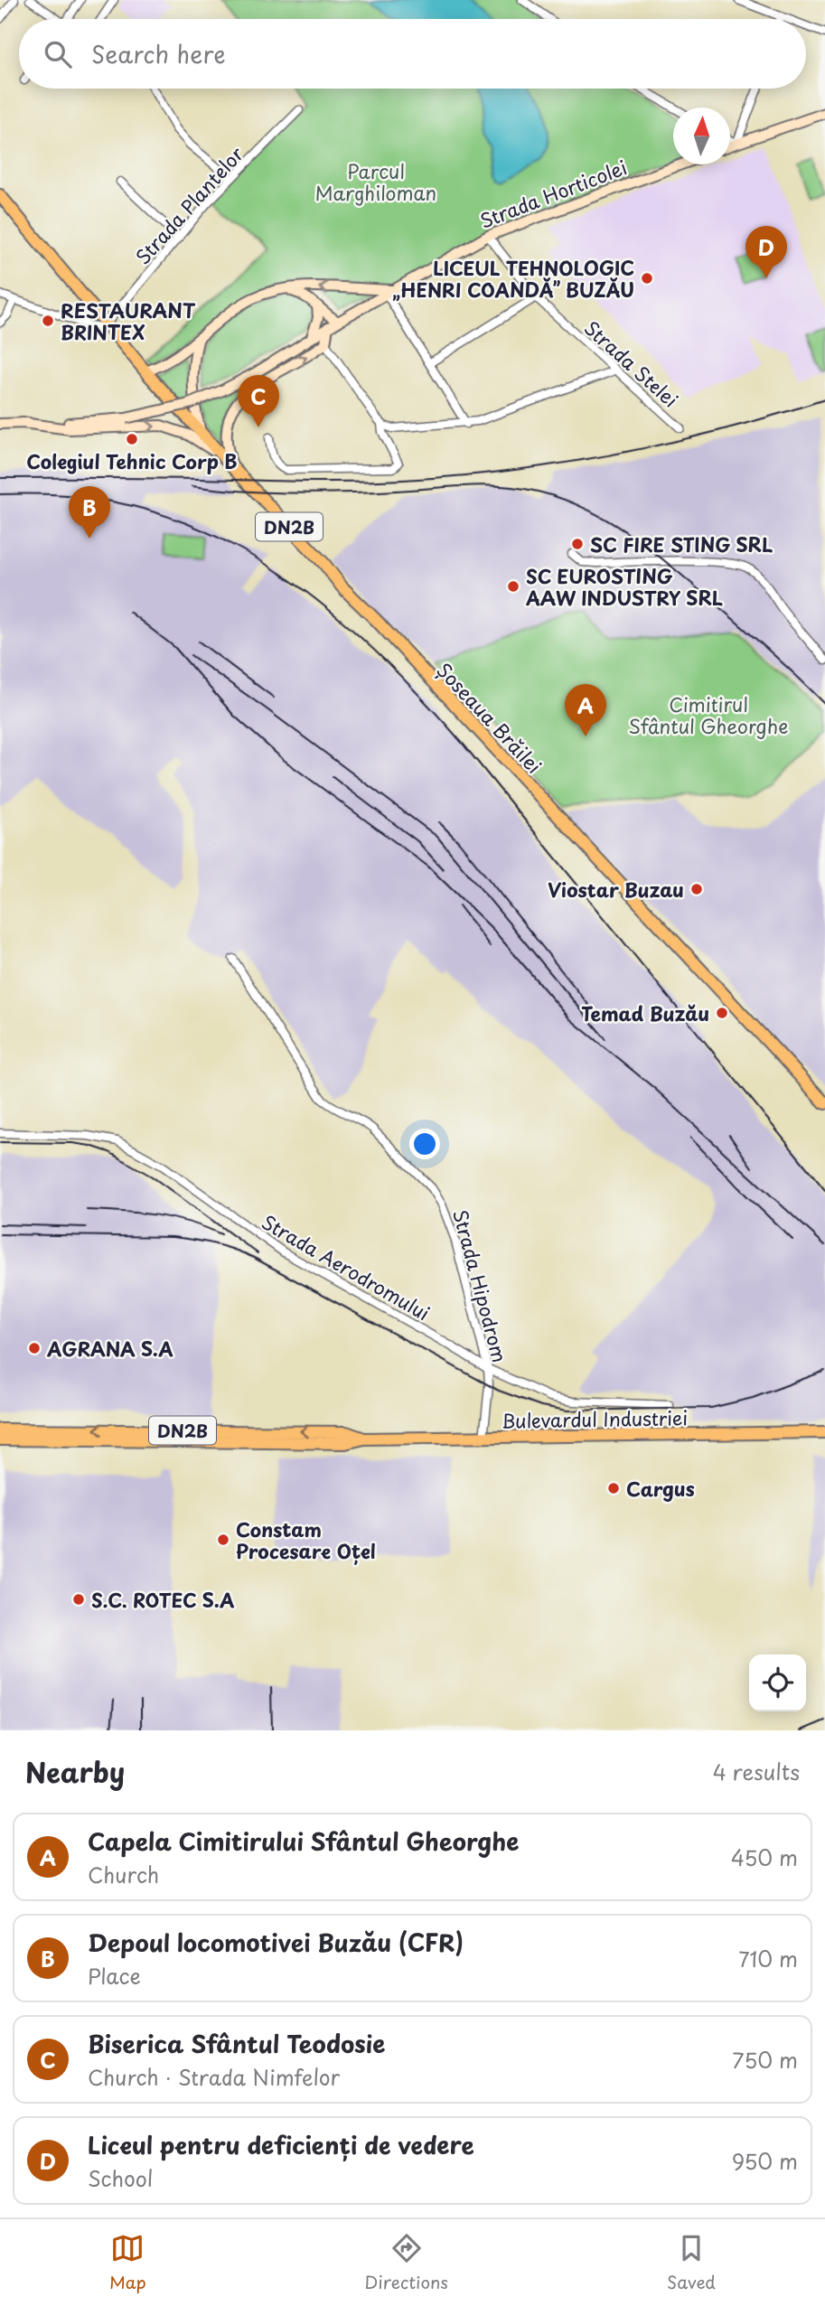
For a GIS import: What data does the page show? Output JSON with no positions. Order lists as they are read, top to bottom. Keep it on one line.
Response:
{"streets":{"main road":["Strada Horticolei","DN2B","Șoseaua Brăilei","Bulevardul Industriei"],"street":["Strada Plantelor","Strada Stelei","Strada Aerodromului","Strada Hipodrom"]},"crossings":[["Strada Horticolei","Strada Stelei"],["Strada Plantelor","Șoseaua Brăilei"],["Strada Aerodromului","Strada Hipodrom"],["Strada Hipodrom","Bulevardul Industriei"]],"parks":["Parcul Marghiloman","Cimitirul Sfântul Gheorghe"],"places":["LICEUL TEHNOLOGIC „HENRI COANDĂ” BUZĂU","RESTAURANT BRINTEX","Colegiul Tehnic Corp B","SC FIRE STING SRL","SC EUROSTING AAW INDUSTRY SRL","Viostar Buzau","Temad Buzău","AGRANA S.A","Cargus","Constam Procesare Oțel","S.C. ROTEC S.A"],"north":"top","page":{"search":"Search here","pins":["D","C","B","A"],"heading":["Nearby","4 results"],"list":[{"mark":"A","name":"Capela Cimitirului Sfântul Gheorghe","note":"Church","value":"450 m"},{"mark":"B","name":"Depoul locomotivei Buzău (CFR)","note":"Place","value":"710 m"},{"mark":"C","name":"Biserica Sfântul Teodosie","note":"Church · Strada Nimfelor","value":"750 m"},{"mark":"D","name":"Liceul pentru deficienți de vedere","note":"School","value":"950 m"}],"nav":["Map","Directions","Saved"]}}
